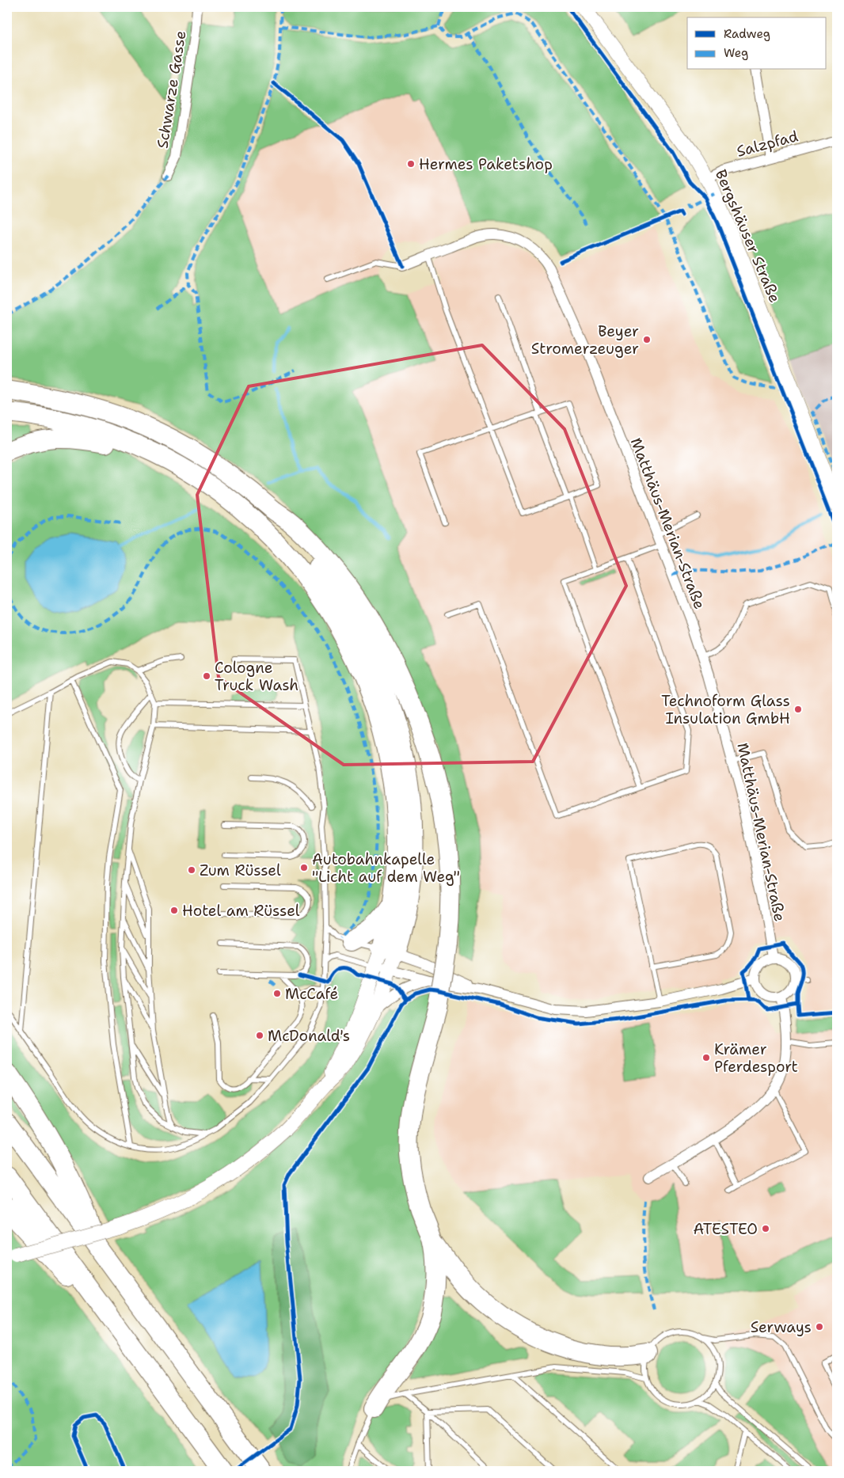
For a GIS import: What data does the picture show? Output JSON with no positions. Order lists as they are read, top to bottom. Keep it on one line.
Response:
{"streets":{"street":["Schwarze Gasse","Salzpfad","Bergshäuser Straße","Matthäus-Merian-Straße"]},"crossings":[["Salzpfad","Bergshäuser Straße"]],"places":["Hermes Paketshop","Beyer Stromerzeuger","Cologne Truck Wash","Technoform Glass Insulation GmbH","Autobahnkapelle \"Licht auf dem Weg\"","Zum Rüssel","Hotel am Rüssel","McCafé","McDonald's","Krämer Pferdesport","ATESTEO","Serways"],"legend":["Radweg","Weg"]}
